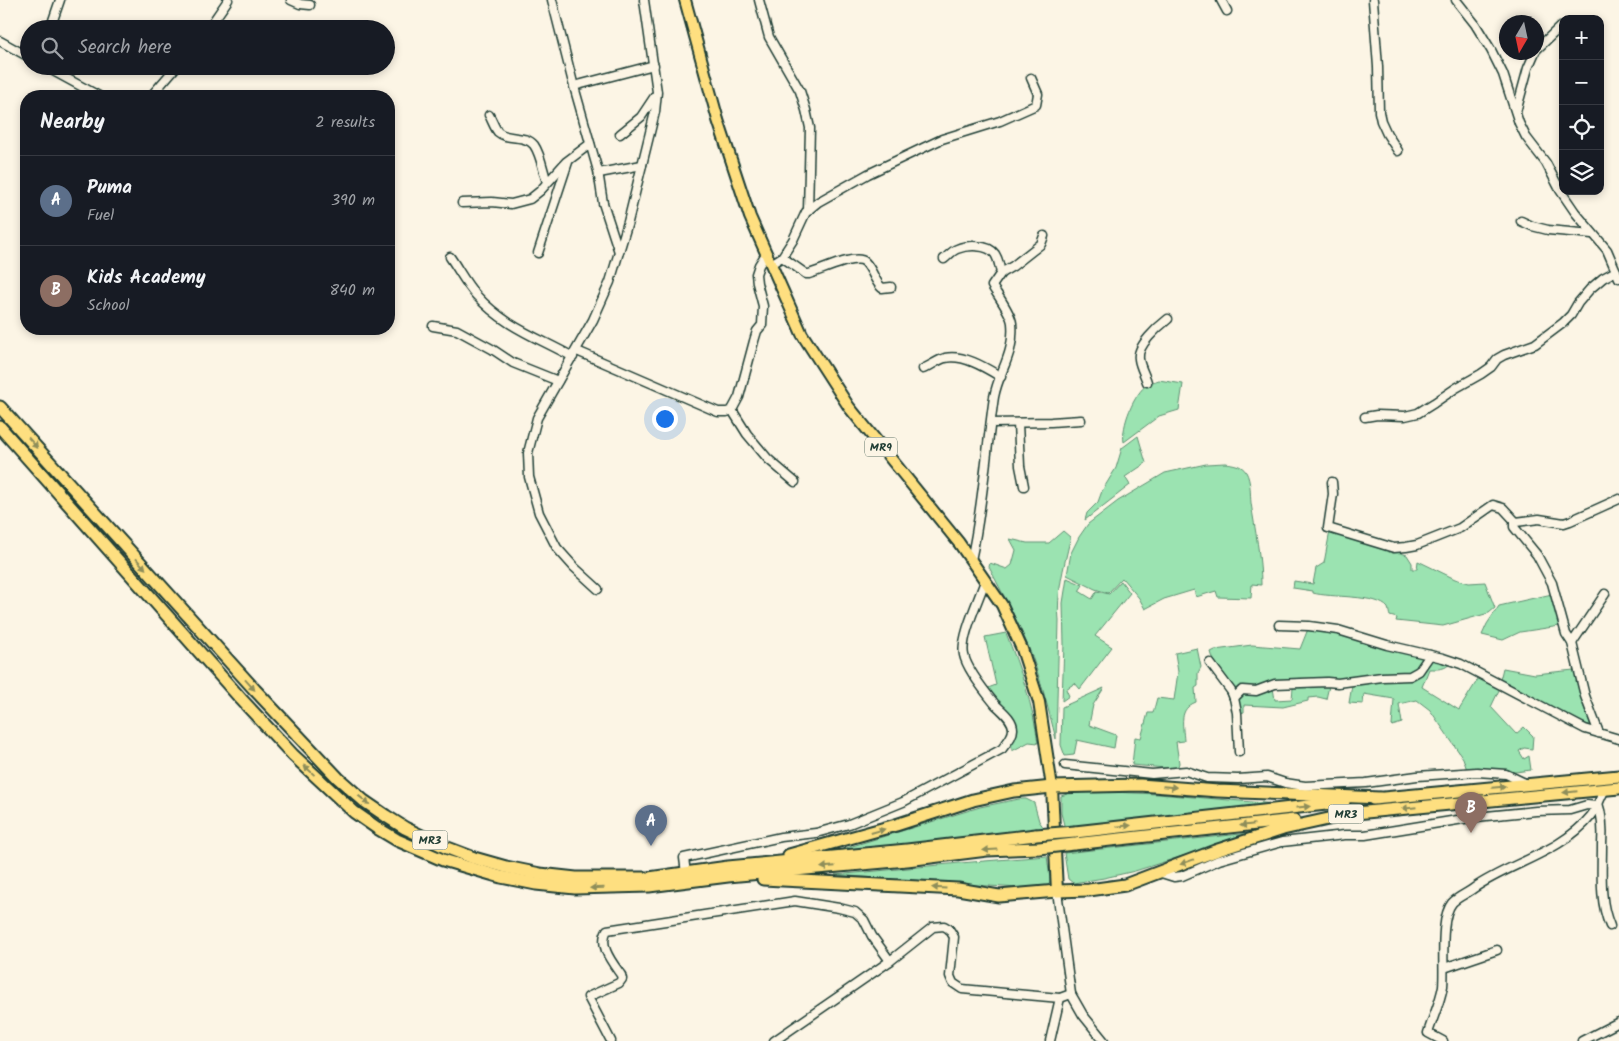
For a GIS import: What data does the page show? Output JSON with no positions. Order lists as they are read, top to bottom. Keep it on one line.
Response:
{"streets":{"highway":["MR3"],"main road":["MR9"]},"north":"bottom","page":{"map_buttons":["+","−"],"search":"Search here","heading":["Nearby","2 results"],"list":[{"mark":"A","name":"Puma","note":"Fuel","value":"390 m"},{"mark":"B","name":"Kids Academy","note":"School","value":"840 m"}],"pins":["B","A"]}}
